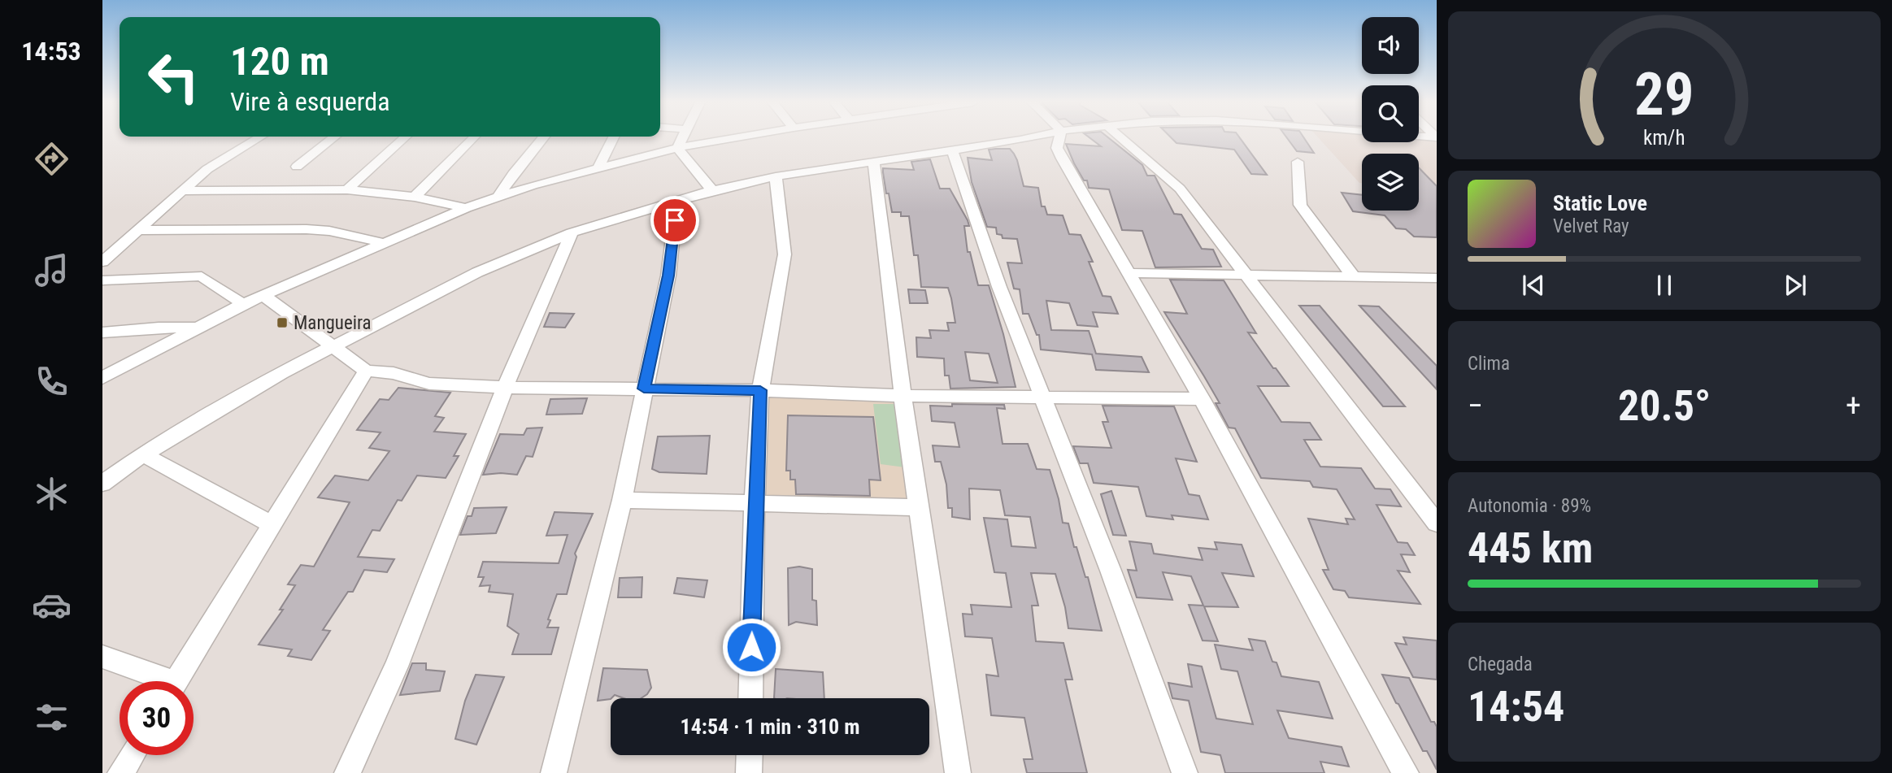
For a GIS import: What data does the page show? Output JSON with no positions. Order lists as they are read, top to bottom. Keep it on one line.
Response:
{"places":{"transit":["Mangueira"]},"page":{"tabs":"14:53","turn":["120 m","Vire à esquerda"],"song":["Static Love","Velvet Ray"],"tile":["Clima",["Autonomia · 89%","445 km"],["Chegada","14:54"]],"heat":["−","20.5°","+"],"limit":"30","trip":"14:54 · 1 min · 310 m","gauge":["29","km/h"]}}
